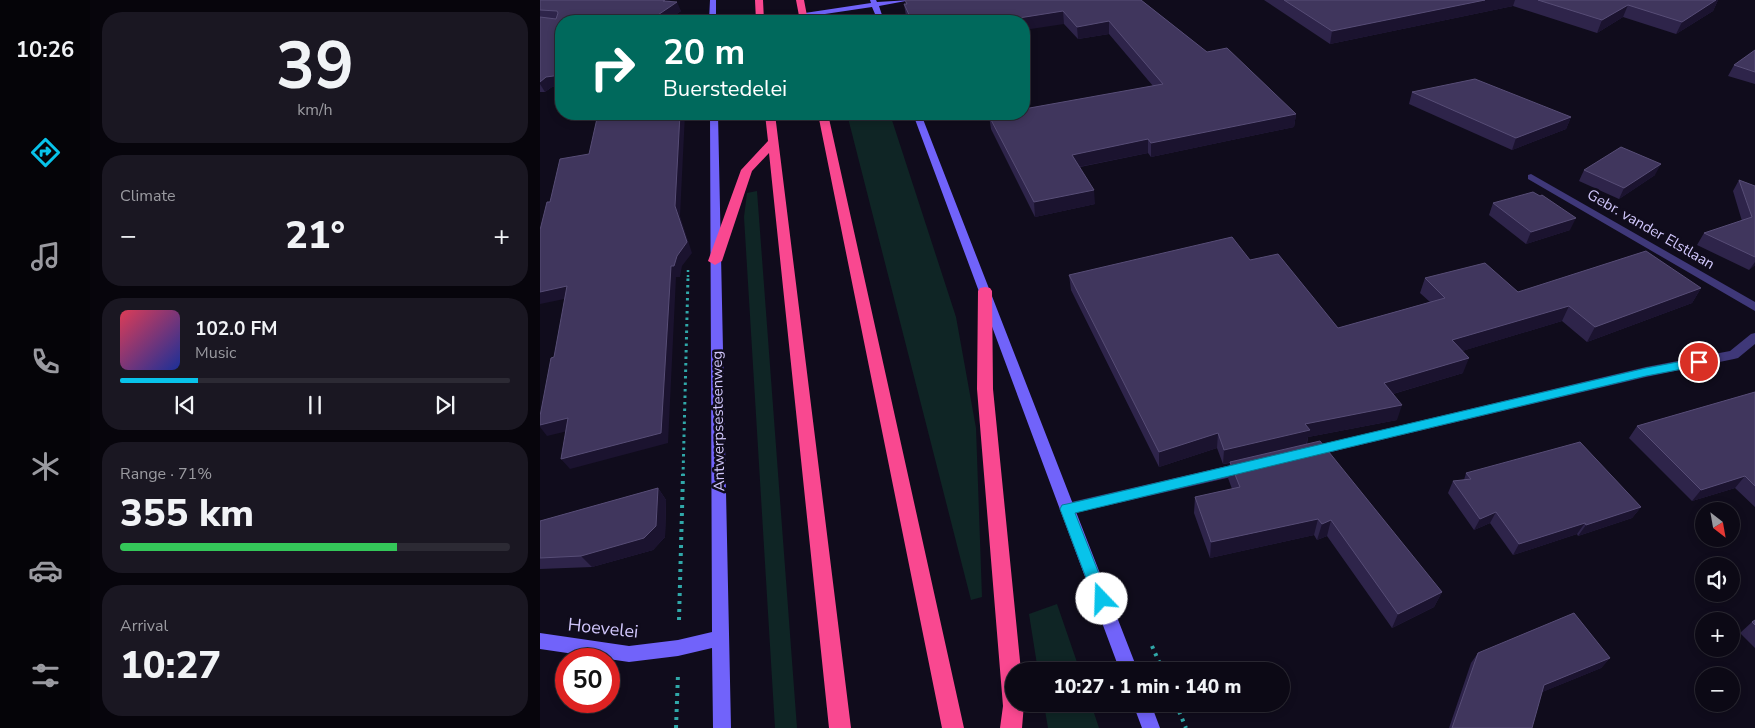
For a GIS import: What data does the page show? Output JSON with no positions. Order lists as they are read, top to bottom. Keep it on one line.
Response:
{"streets":{"main road":["Antwerpsesteenweg","Hoevelei"],"street":["Gebr. vander Elstlaan"]},"crossings":[["Antwerpsesteenweg","Hoevelei"]],"north":"bottom right","page":{"tabs":"10:26","tile":[["39","km/h"],"Climate",["Range · 71%","355 km"],["Arrival","10:27"]],"turn":["20 m","Buerstedelei"],"heat":["−","21°","+"],"song":["102.0 FM","Music"],"map_buttons":["+","−"],"limit":"50","trip":"10:27 · 1 min · 140 m"}}
